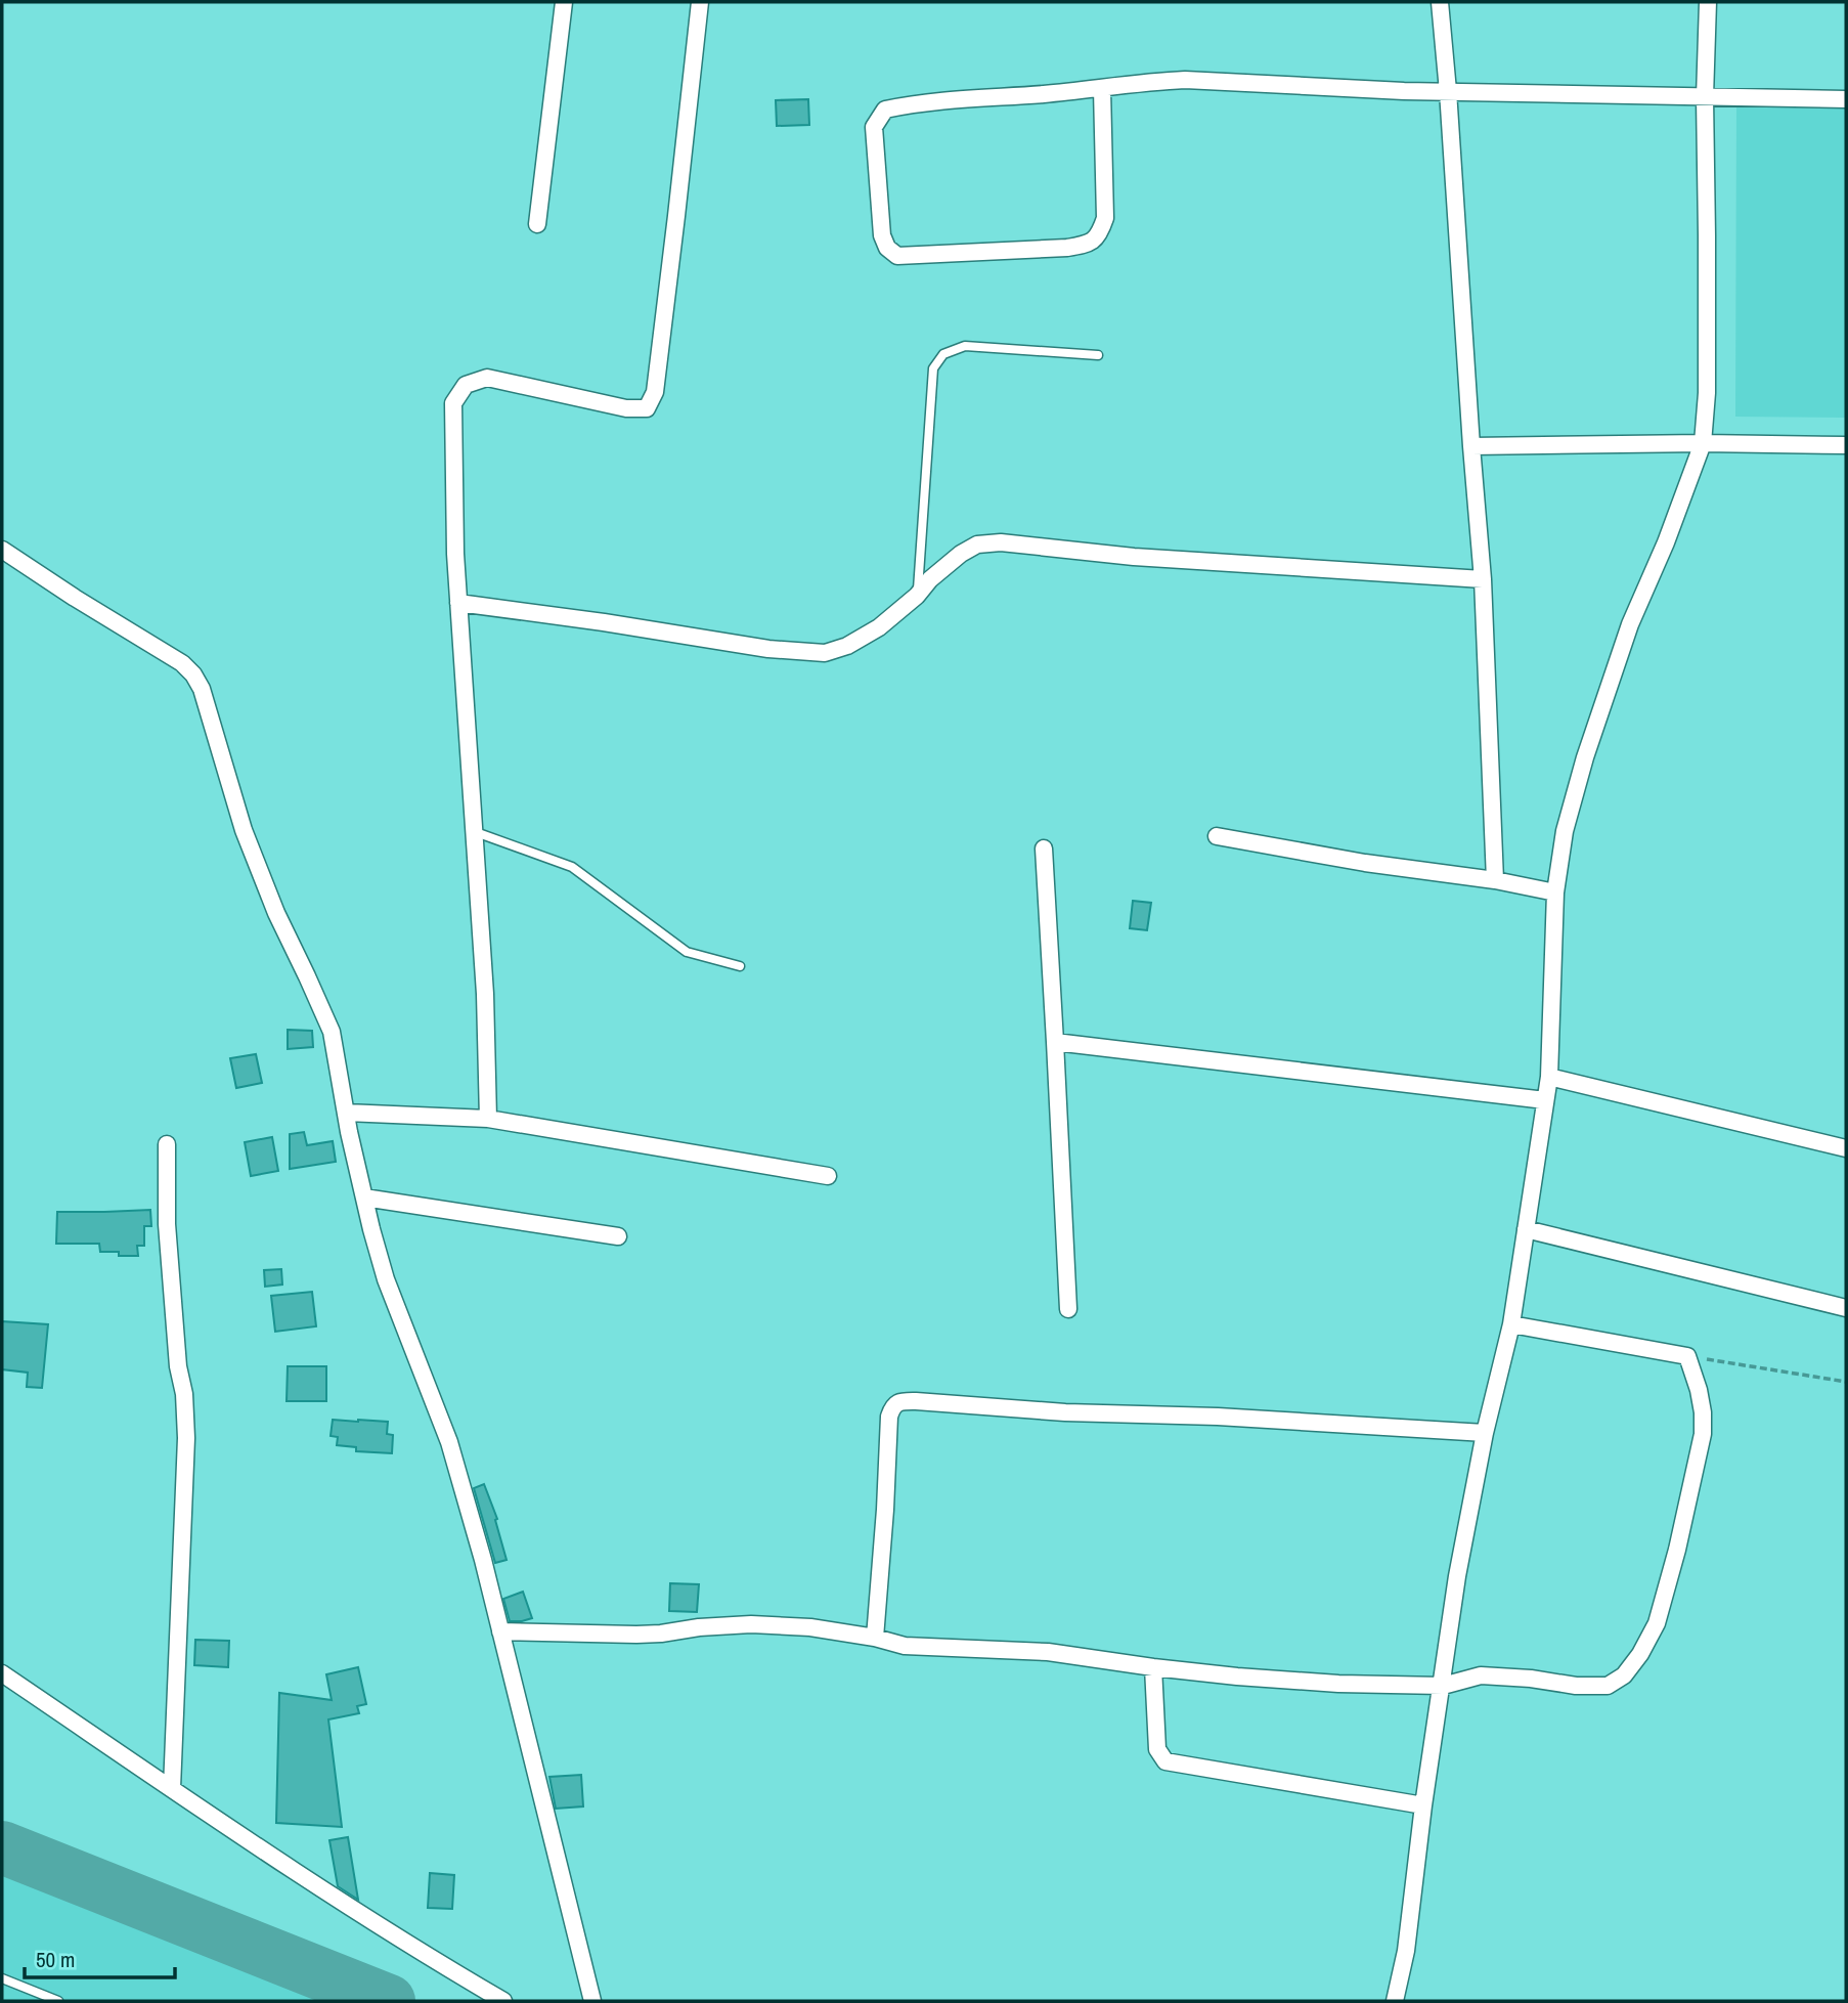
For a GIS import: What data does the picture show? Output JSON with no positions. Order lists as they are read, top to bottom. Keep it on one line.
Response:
{"scale_bar":"50 m"}
